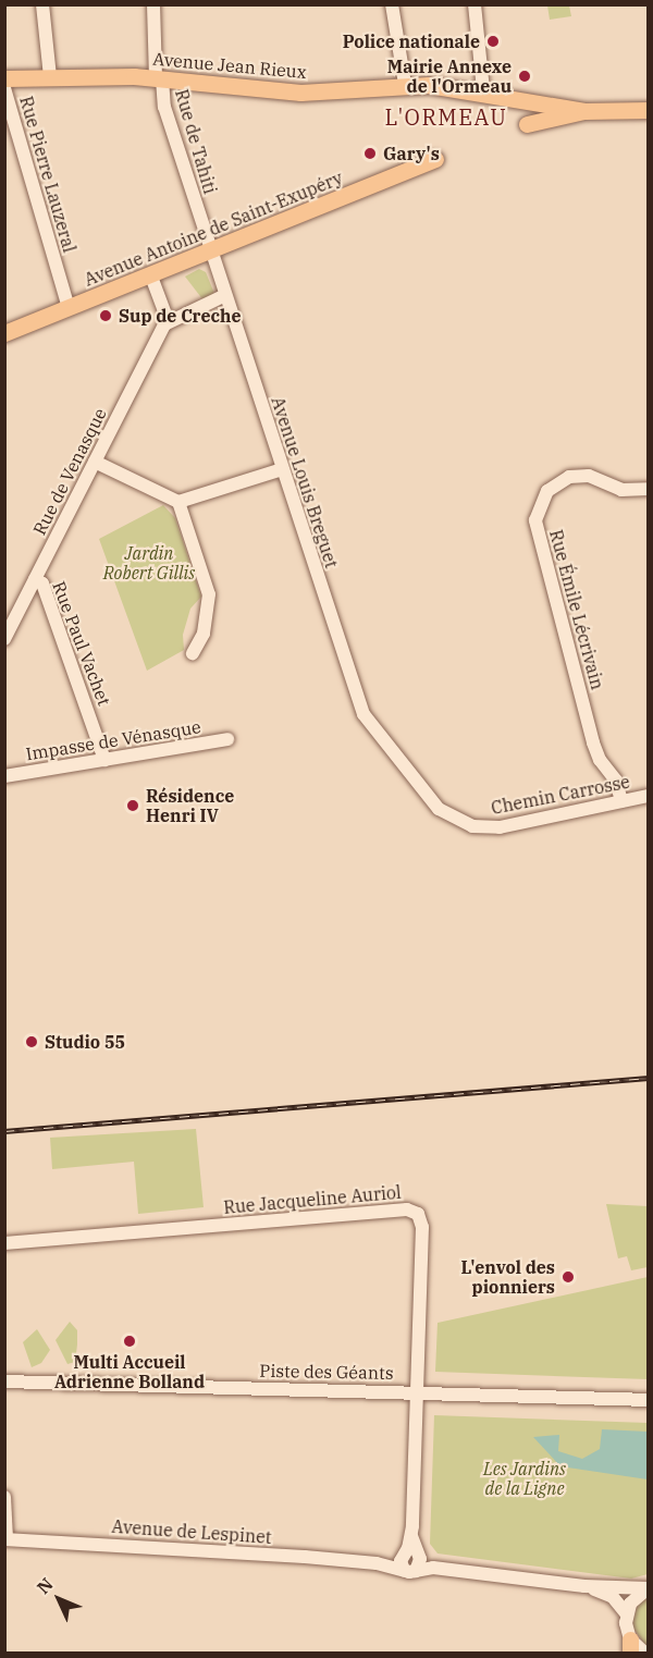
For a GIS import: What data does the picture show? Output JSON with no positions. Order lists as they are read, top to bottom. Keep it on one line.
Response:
{"streets":{"main road":["Avenue Jean Rieux","Avenue Antoine de Saint-Exupéry"],"street":["Rue de Tahiti","Rue Pierre Lauzeral","Rue de Venasque","Avenue Louis Breguet","Rue Émile Lécrivain","Rue Paul Vachet","Impasse de Vénasque","Chemin Carrosse","Rue Jacqueline Auriol","Piste des Géants","Avenue de Lespinet"]},"crossings":[["Avenue Jean Rieux","Rue de Tahiti"],["Rue de Tahiti","Avenue Antoine de Saint-Exupéry"],["Rue de Tahiti","Avenue Louis Breguet"],["Rue Pierre Lauzeral","Avenue Antoine de Saint-Exupéry"],["Avenue Antoine de Saint-Exupéry","Avenue Louis Breguet"],["Rue de Venasque","Rue Paul Vachet"],["Avenue Louis Breguet","Chemin Carrosse"],["Rue Émile Lécrivain","Chemin Carrosse"],["Rue Paul Vachet","Impasse de Vénasque"],["Rue Jacqueline Auriol","Piste des Géants"],["Rue Jacqueline Auriol","Avenue de Lespinet"]],"districts":["L'ORMEAU"],"parks":["Jardin Robert Gillis","Les Jardins de la Ligne"],"places":["Police nationale","Mairie Annexe de l'Ormeau","Gary's","Sup de Creche","Résidence Henri IV","Studio 55","L'envol des pionniers","Multi Accueil Adrienne Bolland"],"north":"top left"}
